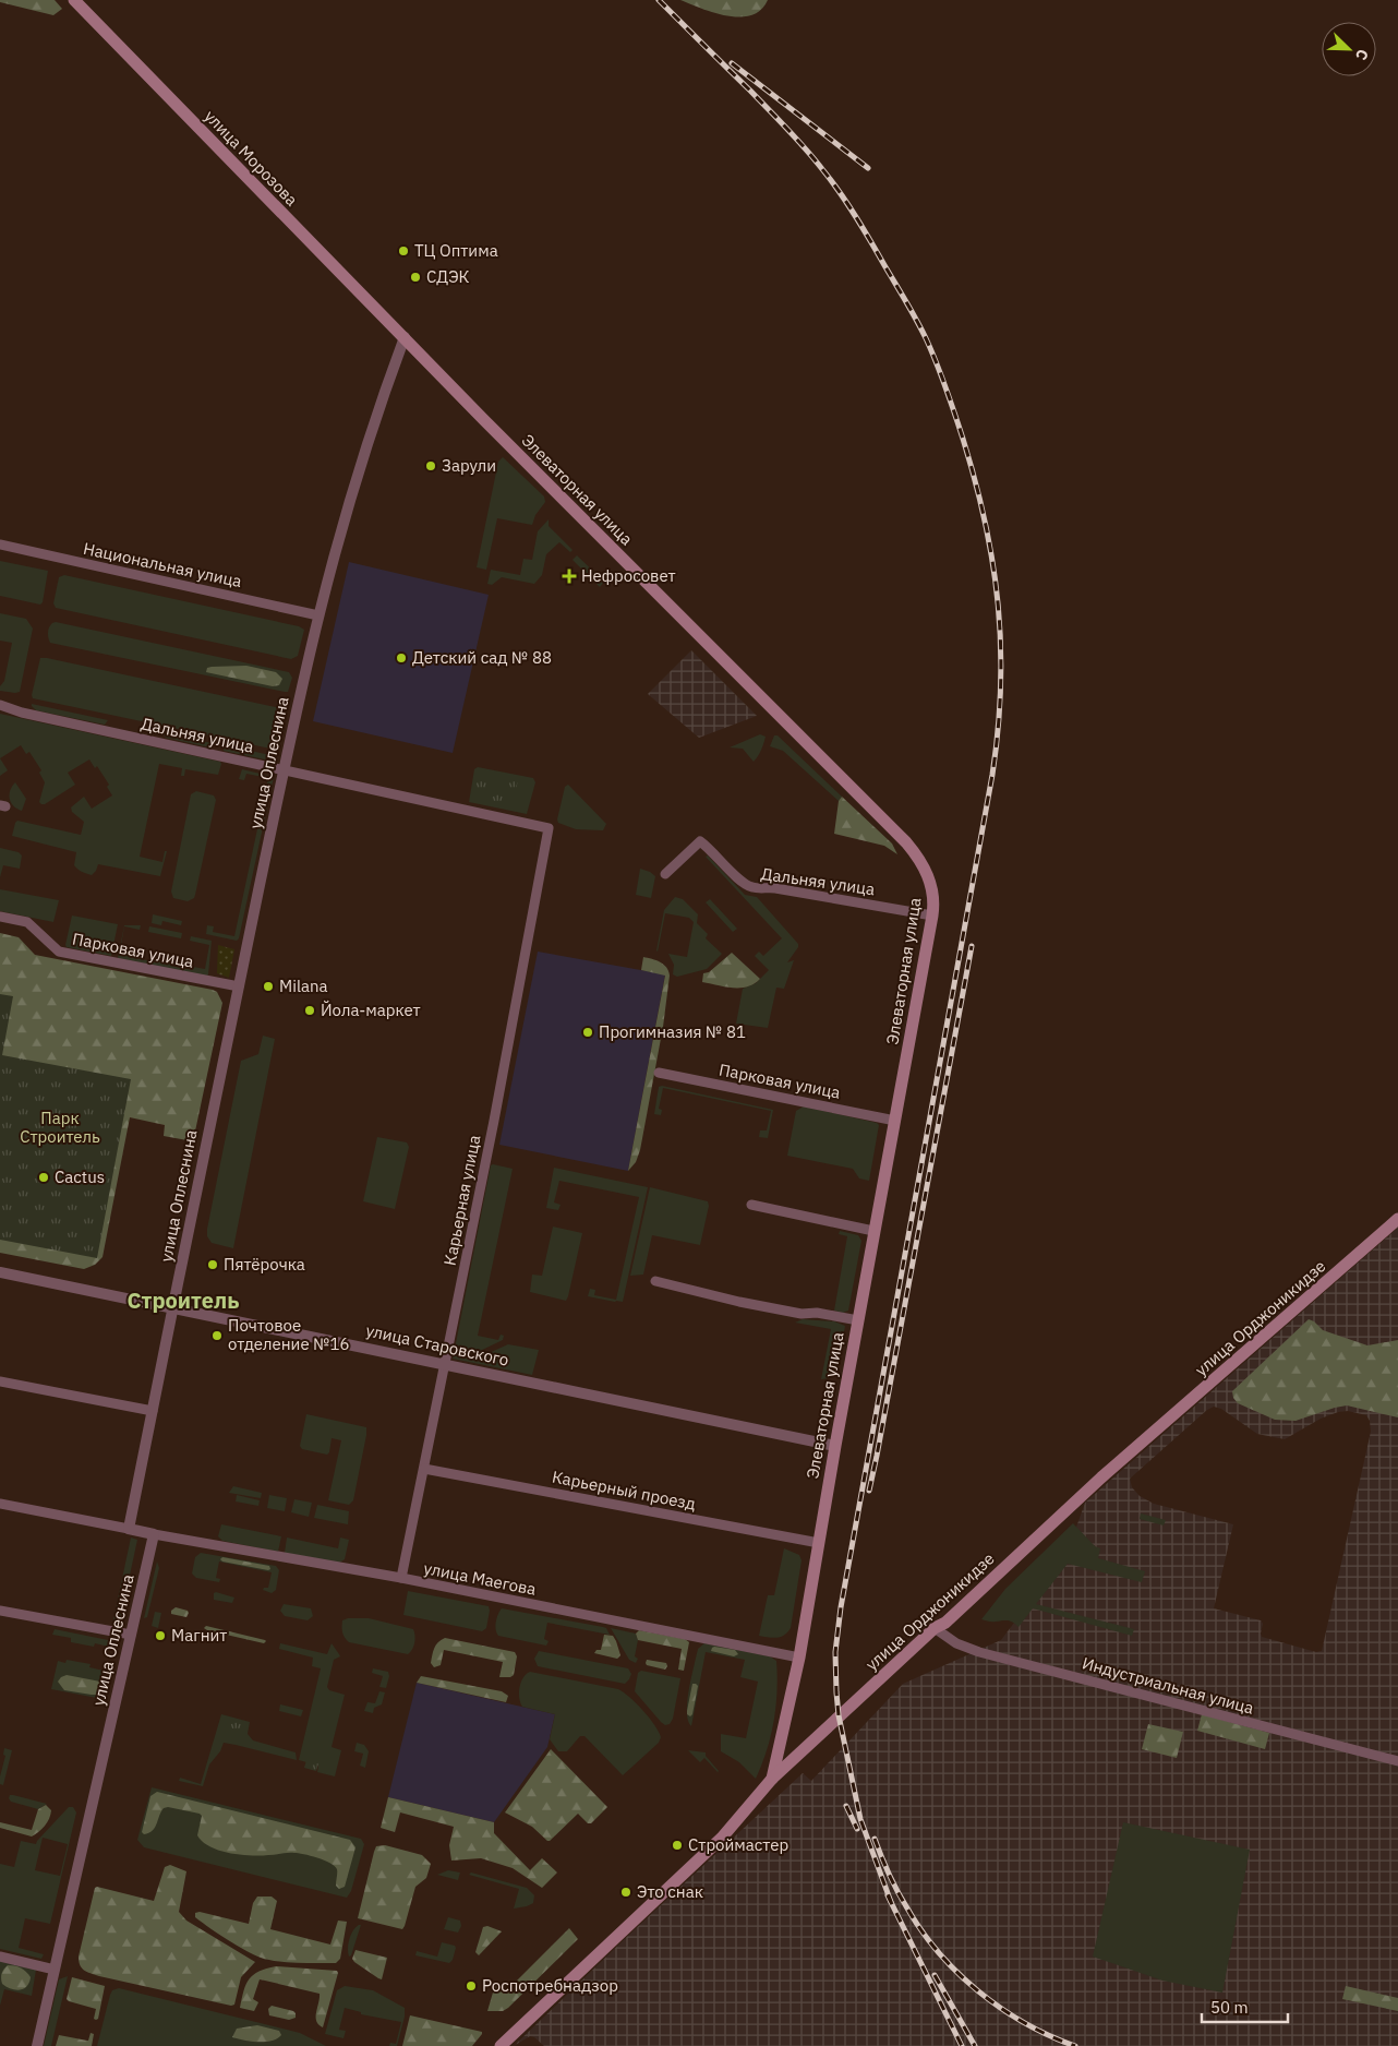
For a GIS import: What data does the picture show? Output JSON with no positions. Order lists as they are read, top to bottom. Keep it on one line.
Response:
{"streets":{"main road":["улица Морозова","Элеваторная улица","улица Орджоникидзе"],"street":["Национальная улица","Дальняя улица","улица Оплеснина","Парковая улица","Карьерная улица","улица Старовского","Карьерный проезд","улица Маегова","Индустриальная улица"]},"crossings":[["улица Морозова","Элеваторная улица"],["улица Морозова","улица Оплеснина"],["Элеваторная улица","Дальняя улица"],["Элеваторная улица","улица Оплеснина"],["Элеваторная улица","Парковая улица"],["Элеваторная улица","улица Орджоникидзе"],["Элеваторная улица","улица Старовского"],["Элеваторная улица","Карьерный проезд"],["Элеваторная улица","улица Маегова"],["Национальная улица","улица Оплеснина"],["Дальняя улица","улица Оплеснина"],["Дальняя улица","Карьерная улица"],["улица Оплеснина","Парковая улица"],["улица Оплеснина","улица Старовского"],["улица Оплеснина","улица Маегова"],["Карьерная улица","улица Старовского"],["Карьерная улица","Карьерный проезд"],["Карьерная улица","улица Маегова"],["улица Орджоникидзе","Индустриальная улица"]],"districts":["Строитель"],"parks":["Парк Строитель"],"places":{"other":["ТЦ Оптима","СДЭК","Зарули","Детский сад № 88","Milana","Йола-маркет","Прогимназия № 81","Cactus","Пятёрочка","Почтовое отделение №16","Магнит","Строймастер","Это снак","Роспотребнадзор"],"health":["Нефросовет"]},"scale_bar":"50 m","north":"bottom right"}
